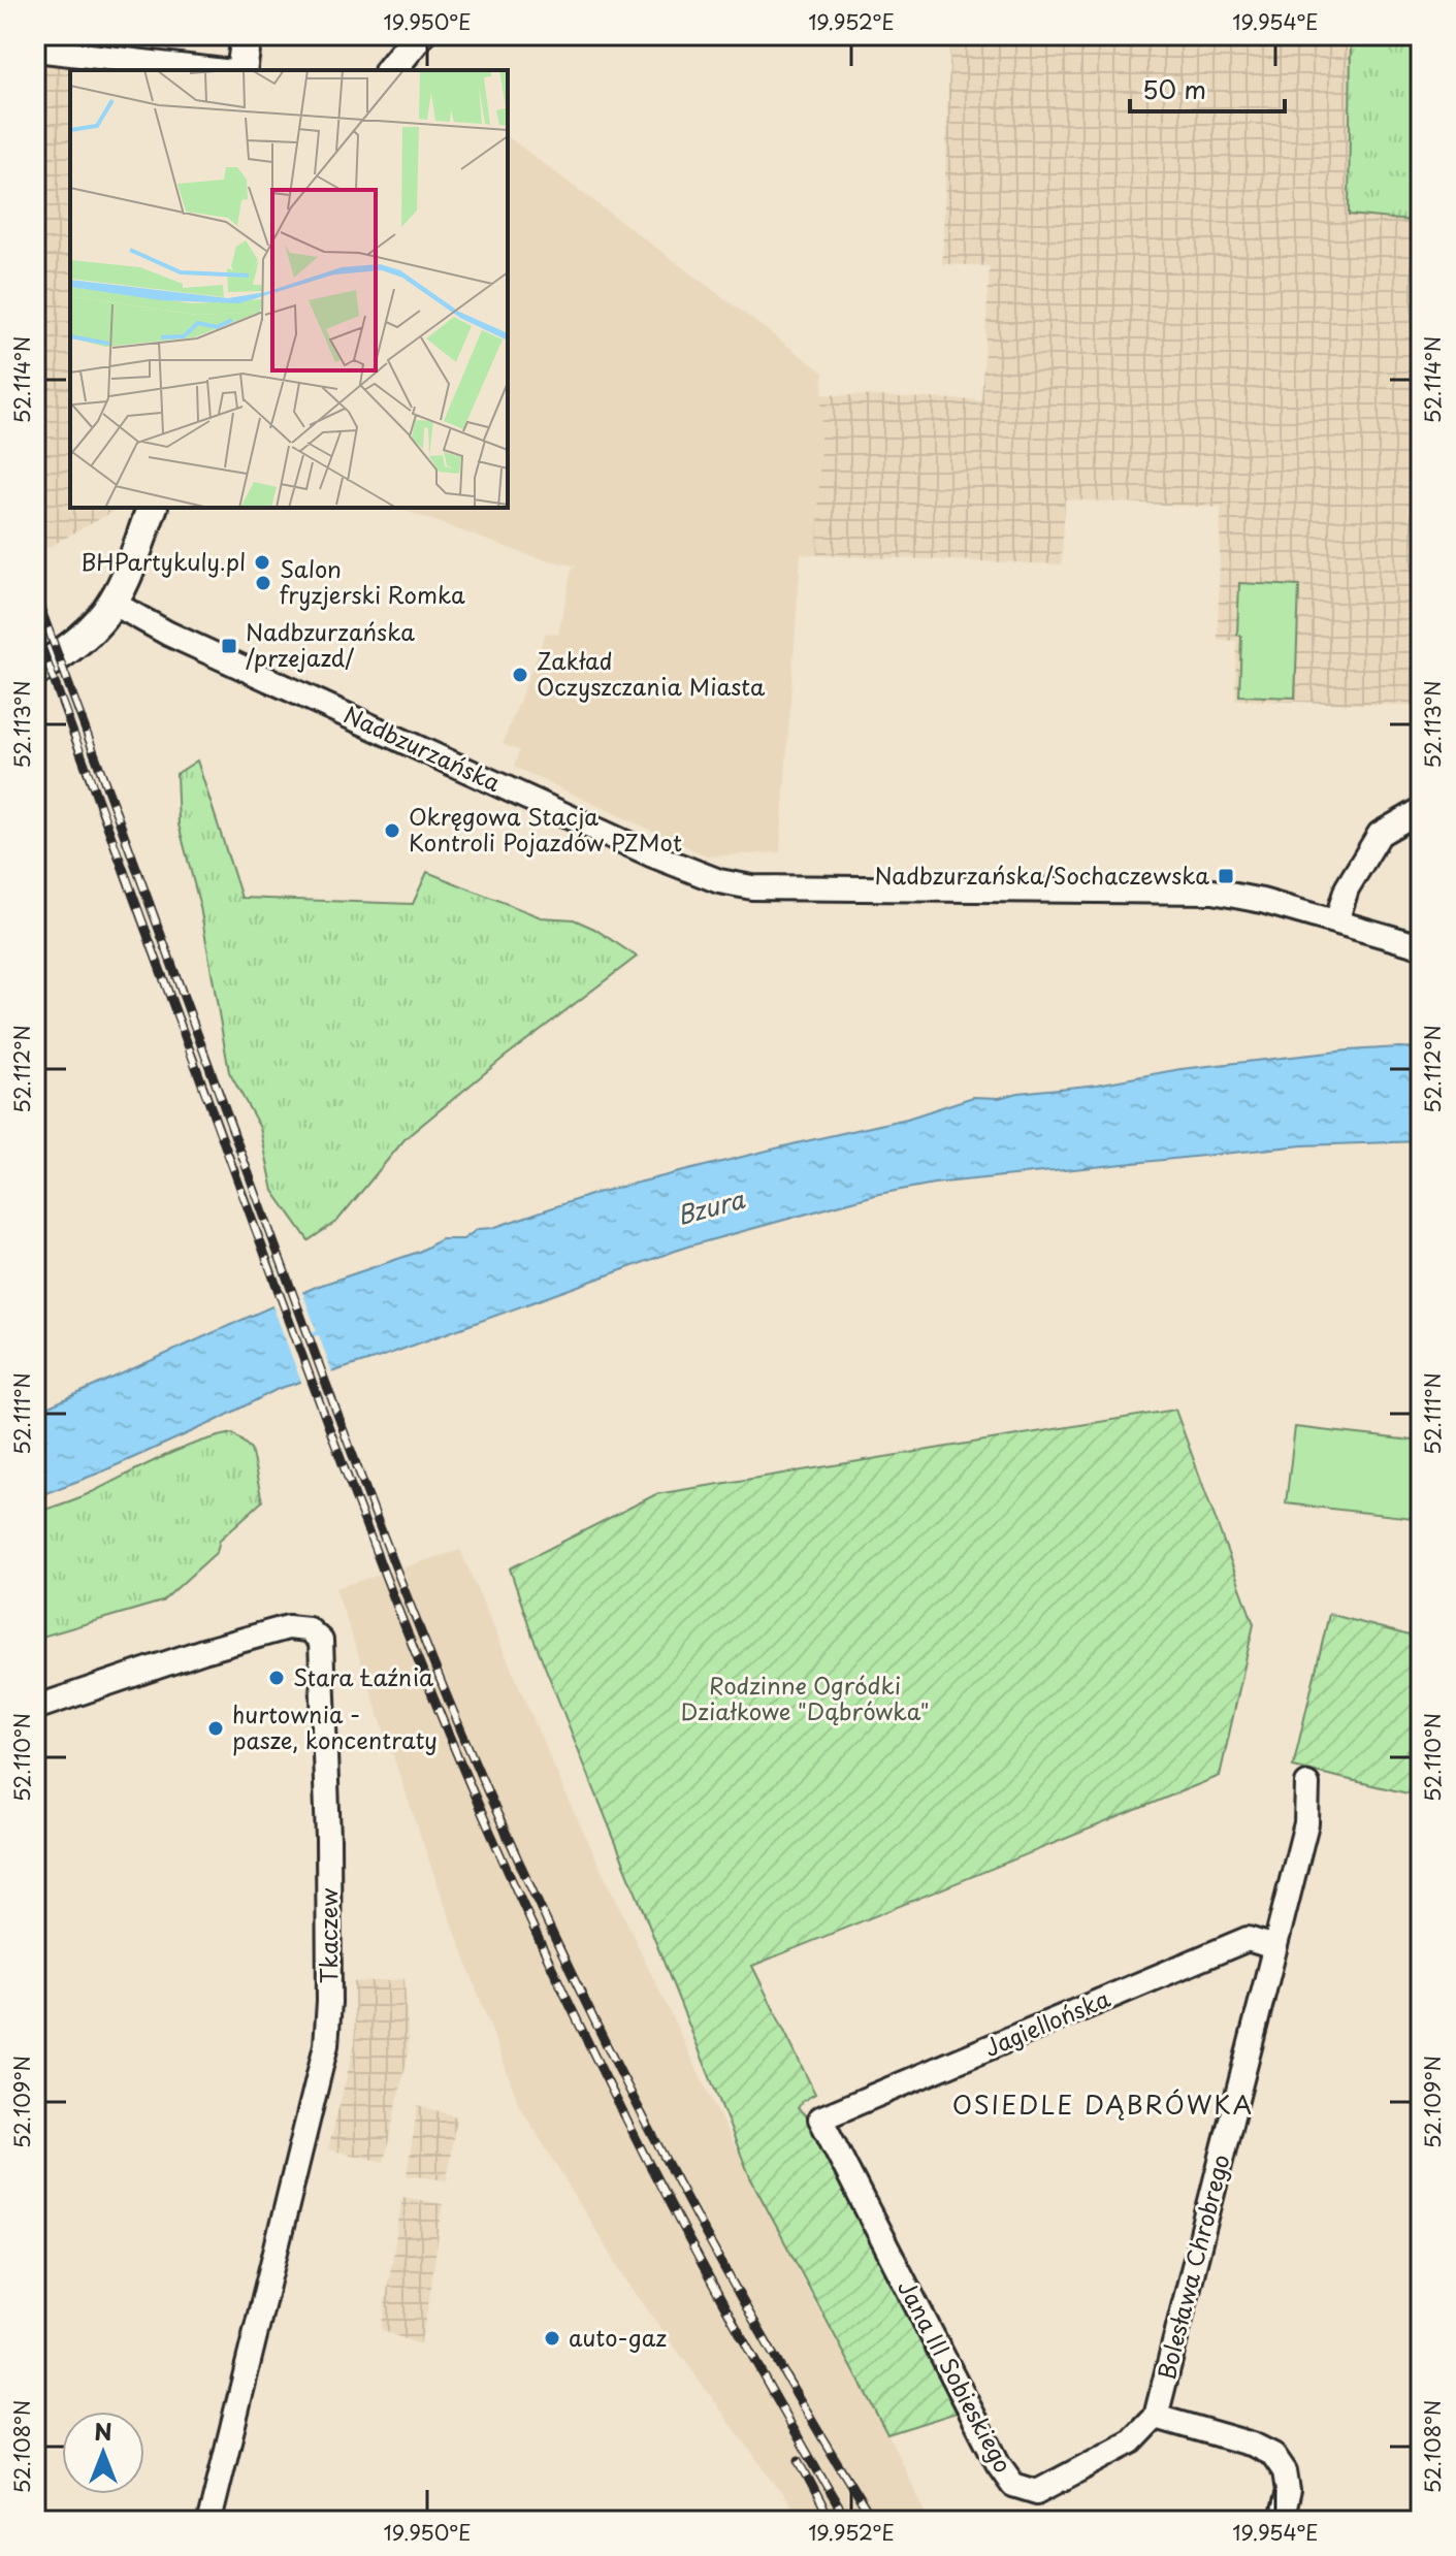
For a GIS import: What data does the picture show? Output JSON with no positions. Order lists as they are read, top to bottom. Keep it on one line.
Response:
{"streets":{"street":["Nadbzurzańska","Tkaczew","Jagiellońska","Bolesława Chrobrego","Jana III Sobieskiego"]},"crossings":[["Jagiellońska","Bolesława Chrobrego"],["Jagiellońska","Jana III Sobieskiego"],["Bolesława Chrobrego","Jana III Sobieskiego"]],"districts":["OSIEDLE DĄBRÓWKA"],"water":["Bzura"],"parks":["Rodzinne Ogródki Działkowe \"Dąbrówka\""],"places":{"other":["BHPartykuly.pl","Salon fryzjerski Romka","Zakład Oczyszczania Miasta","Okręgowa Stacja Kontroli Pojazdów PZMot","Stara Łaźnia","hurtownia - pasze, koncentraty","auto-gaz"],"transit":["Nadbzurzańska /przejazd/","Nadbzurzańska/Sochaczewska"]},"scale_bar":"50 m","north":"top","coordinates":["19.950°E","19.952°E","19.954°E","52.114°N","52.113°N","52.112°N","52.111°N","52.110°N","52.109°N","52.108°N"]}
